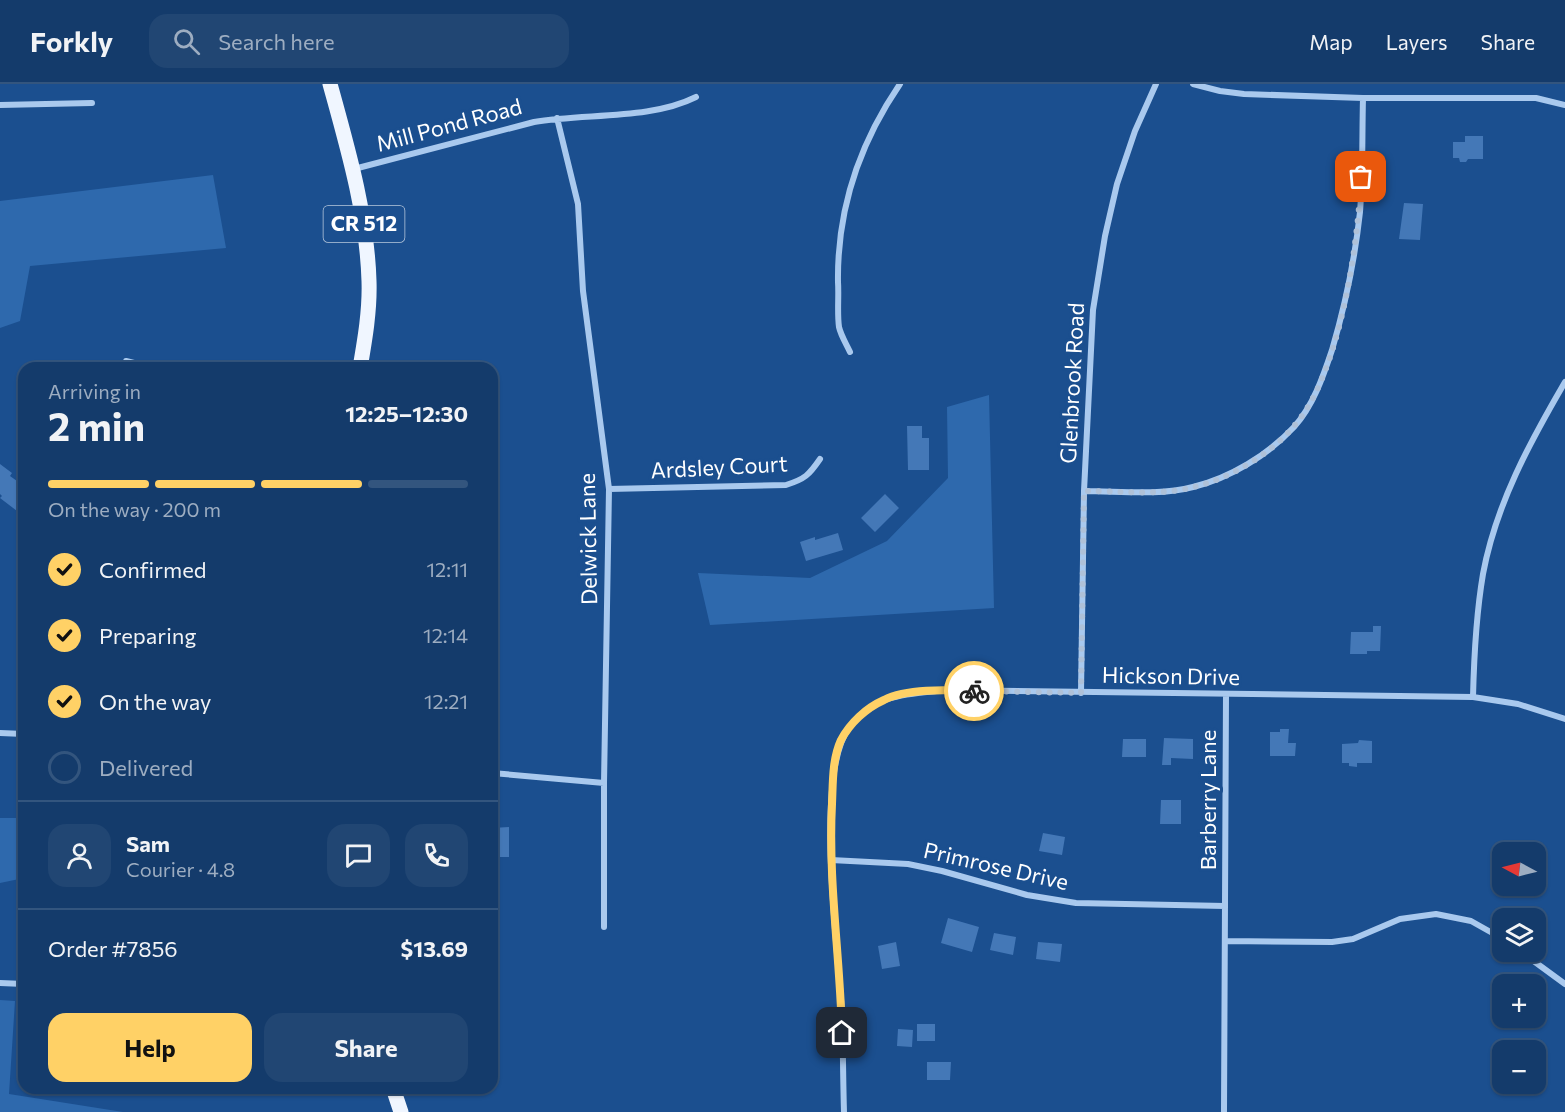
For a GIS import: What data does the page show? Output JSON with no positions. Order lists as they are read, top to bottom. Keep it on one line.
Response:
{"streets":{"main road":["CR 512"],"street":["Mill Pond Road","Glenbrook Road","Ardsley Court","Delwick Lane","Hickson Drive","Barberry Lane","Primrose Drive"]},"crossings":[["Mill Pond Road","CR 512"],["Mill Pond Road","Delwick Lane"],["Glenbrook Road","Hickson Drive"],["Ardsley Court","Delwick Lane"],["Hickson Drive","Barberry Lane"],["Hickson Drive","Primrose Drive"],["Barberry Lane","Primrose Drive"]],"north":"left","page":{"header":"Forkly","search":"Search here","nav":["Map","Layers","Share"],"heading":["2 min","Arriving in","12:25–12:30"],"panel":["Sam","Courier · 4.8","Order #7856","$13.69"],"bar":"On the way · 200 m","list":[["Confirmed","12:11"],["Preparing","12:14"],["On the way","12:21"],"Delivered"],"map_buttons":["+","−"],"buttons":["Help","Share"]}}
